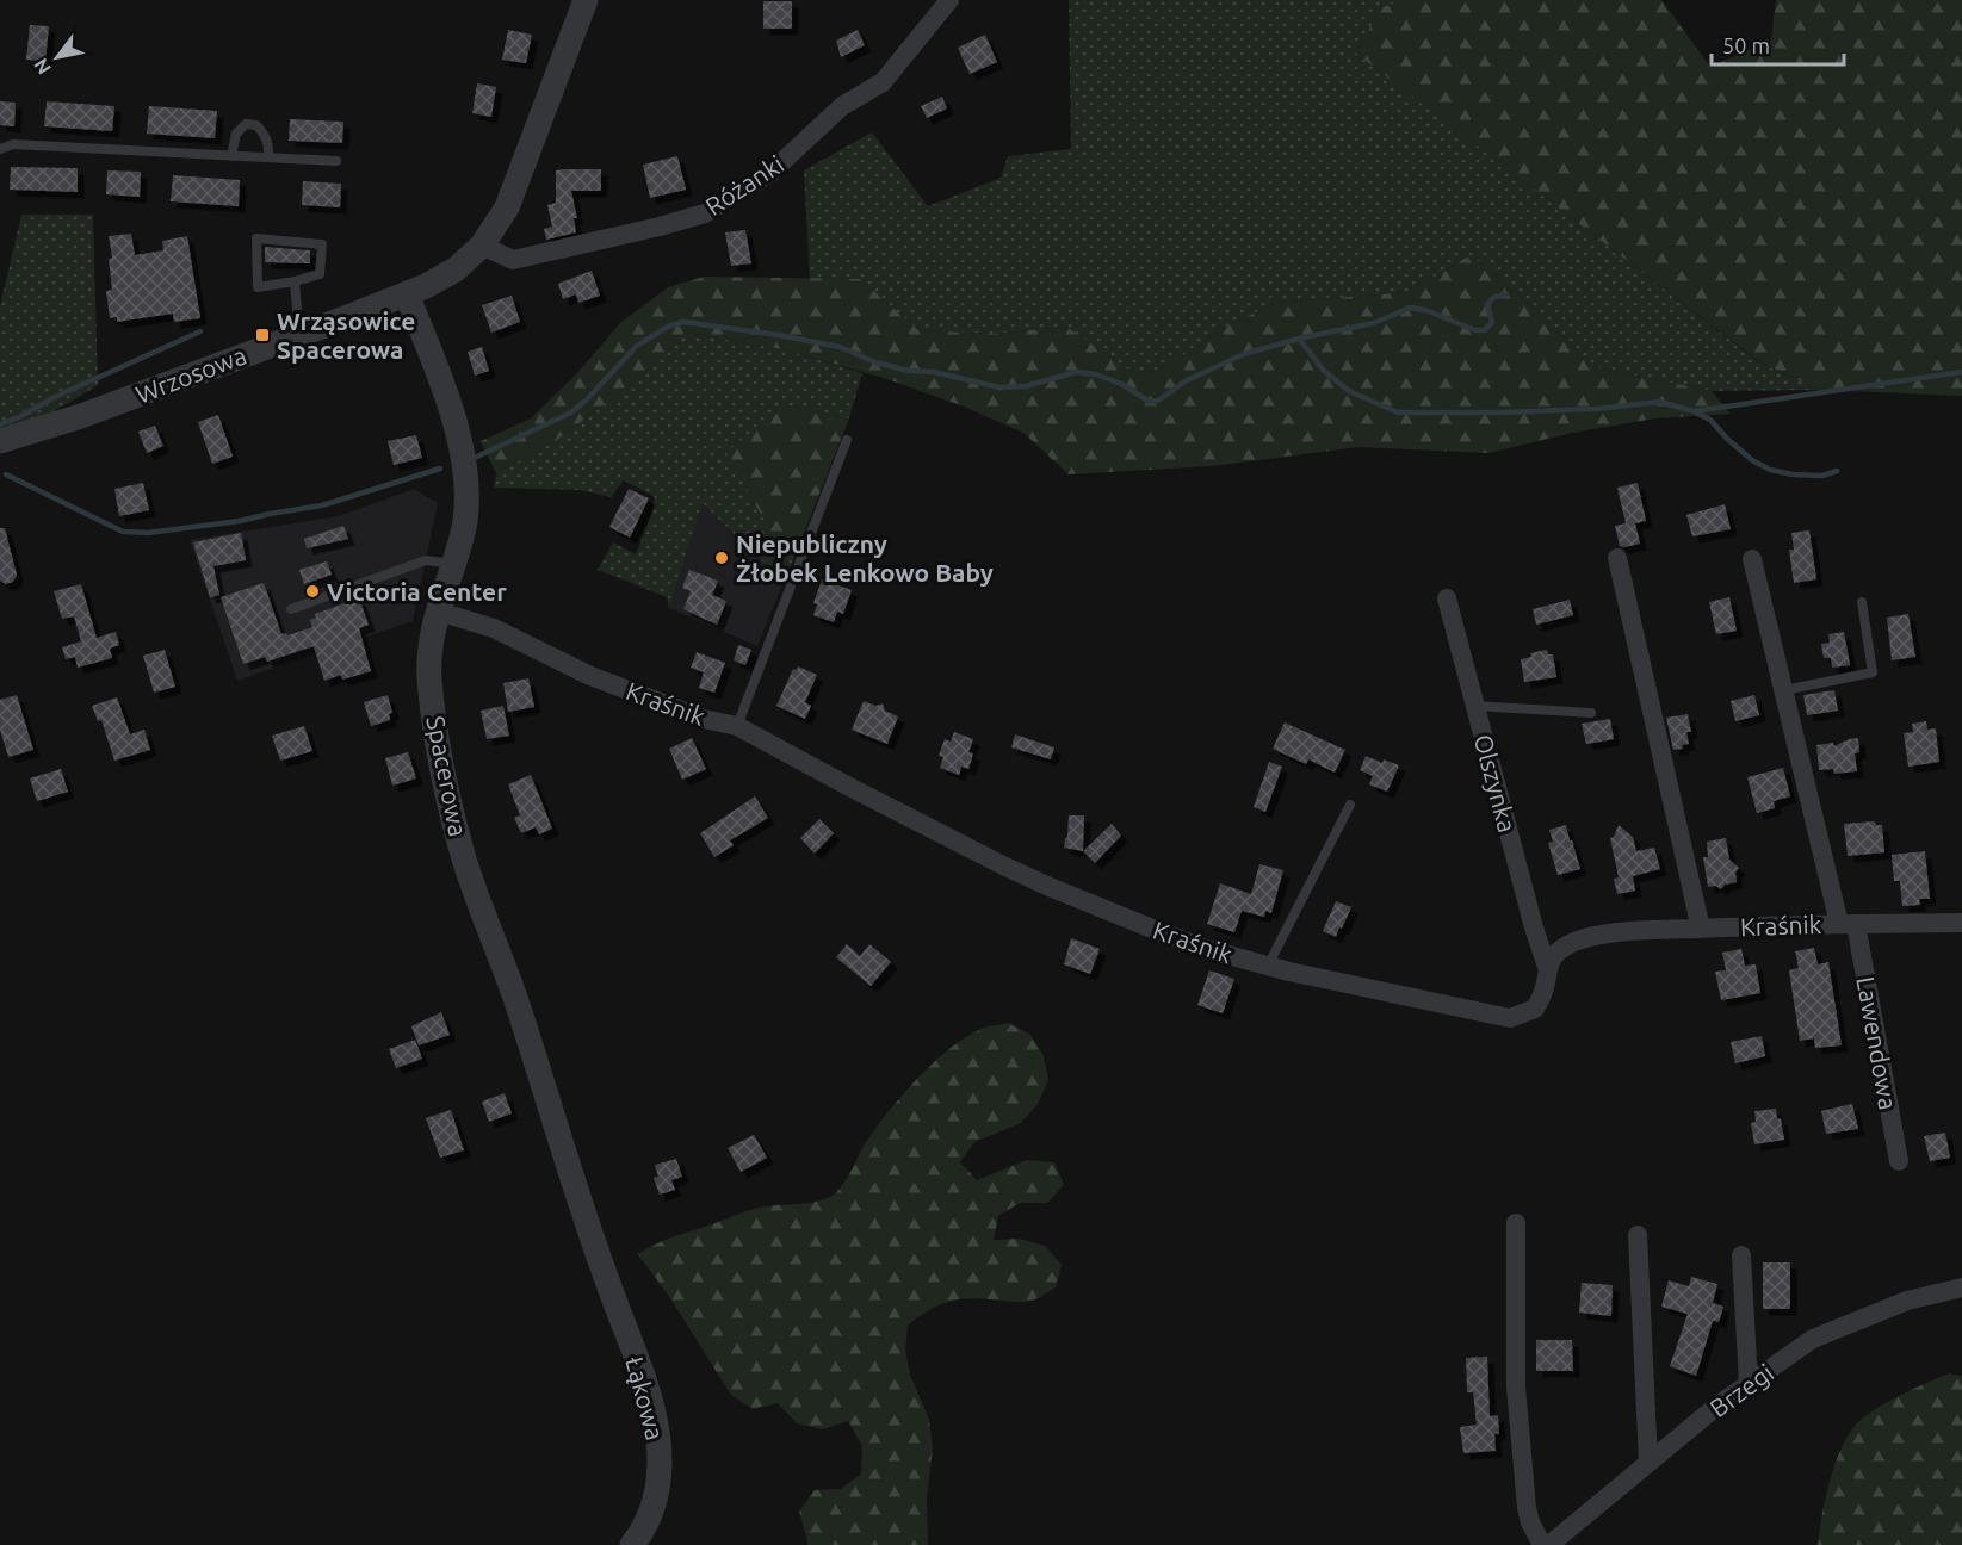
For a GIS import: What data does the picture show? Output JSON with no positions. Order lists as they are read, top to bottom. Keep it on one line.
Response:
{"streets":{"street":["Różanki","Wrzosowa","Kraśnik","Spacerowa","Olszynka","Lawendowa","Brzegi","Łąkowa"]},"crossings":[["Różanki","Wrzosowa"],["Wrzosowa","Spacerowa"],["Kraśnik","Spacerowa"],["Kraśnik","Olszynka"],["Kraśnik","Lawendowa"],["Spacerowa","Łąkowa"]],"places":{"transit":["Wrząsowice Spacerowa"],"other":["Niepubliczny Żłobek Lenkowo Baby","Victoria Center"]},"scale_bar":"50 m","north":"bottom left"}
